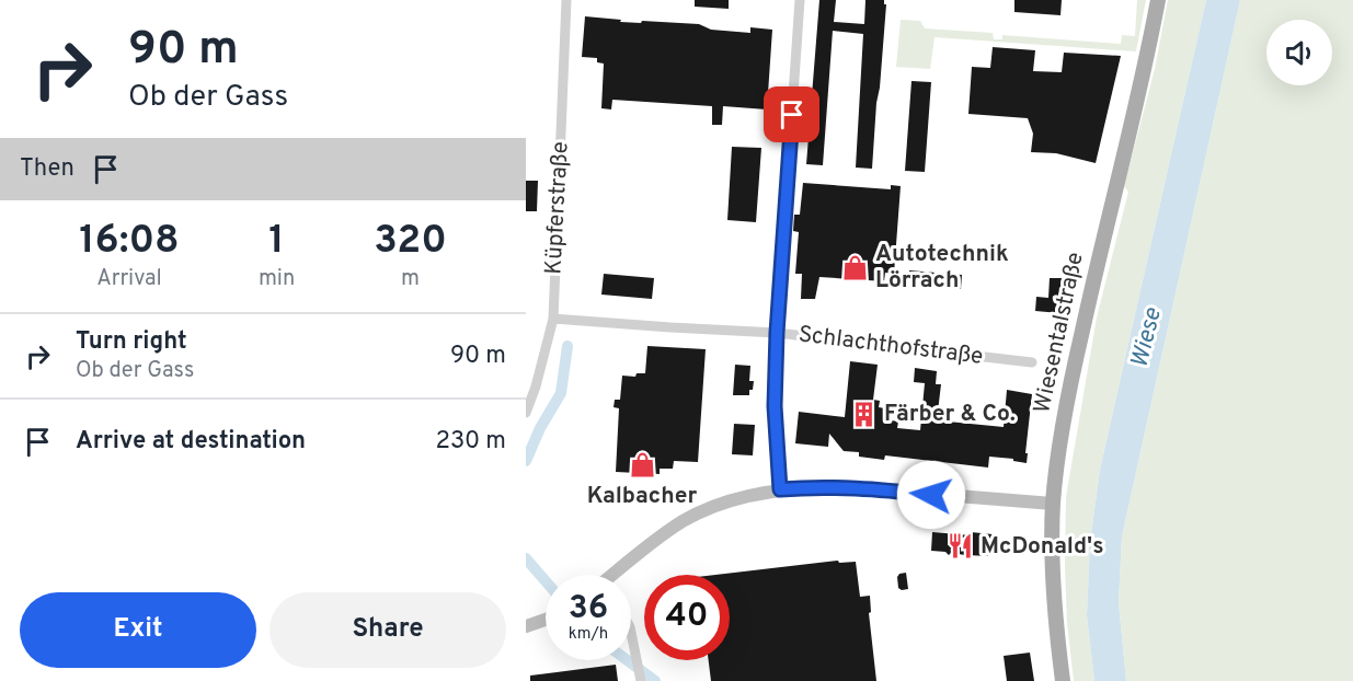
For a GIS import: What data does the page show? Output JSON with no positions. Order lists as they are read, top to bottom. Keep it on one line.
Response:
{"streets":{"main road":["Wiesentalstraße"],"street":["Küpferstraße","Schlachthofstraße"]},"crossings":[["Küpferstraße","Schlachthofstraße"]],"water":["Wiese"],"places":{"shop":["Autotechnik Lörrach","Kalbacher"],"building":["Färber & Co."],"restaurant":["McDonald's"]},"page":{"turn":["90 m","Ob der Gass"],"then":"Then","eta":["16:08","Arrival","1","min","320","m"],"list":[{"name":"Turn right","note":"Ob der Gass","value":"90 m"},{"name":"Arrive at destination","value":"230 m"}],"speed":"36 km/h","limit":"40","buttons":["Exit","Share"]}}
